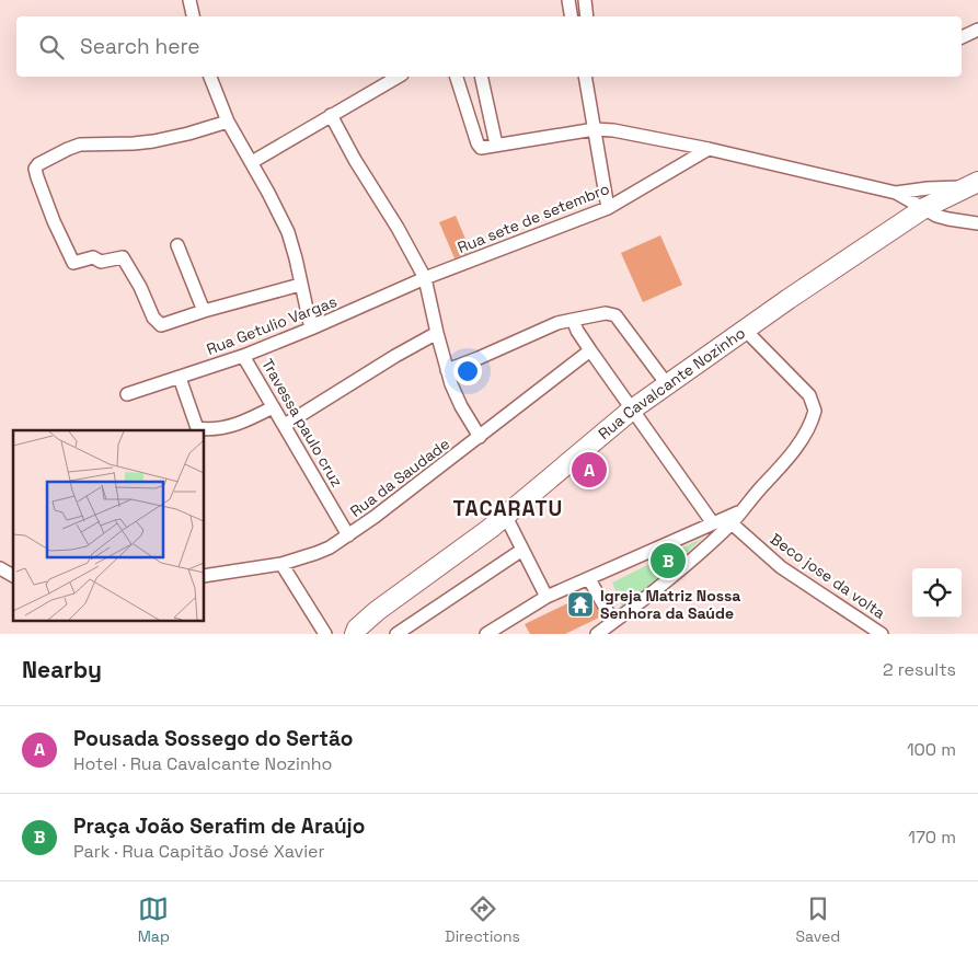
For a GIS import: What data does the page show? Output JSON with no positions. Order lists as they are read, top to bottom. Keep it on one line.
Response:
{"streets":{"main road":["Rua Cavalcante Nozinho"],"street":["Rua sete de setembro","Rua Getulio Vargas","Travessa paulo cruz","Rua da Saudade","Beco jose da volta"]},"crossings":[["Rua sete de setembro","Rua Getulio Vargas"],["Rua Getulio Vargas","Travessa paulo cruz"],["Travessa paulo cruz","Rua da Saudade"]],"districts":["TACARATU"],"places":{"temple":["Igreja Matriz Nossa Senhora da Saúde"]},"page":{"search":"Search here","pins":["A","B"],"heading":["Nearby","2 results"],"list":[{"mark":"A","name":"Pousada Sossego do Sertão","note":"Hotel · Rua Cavalcante Nozinho","value":"100 m"},{"mark":"B","name":"Praça João Serafim de Araújo","note":"Park · Rua Capitão José Xavier","value":"170 m"}],"nav":["Map","Directions","Saved"]}}
